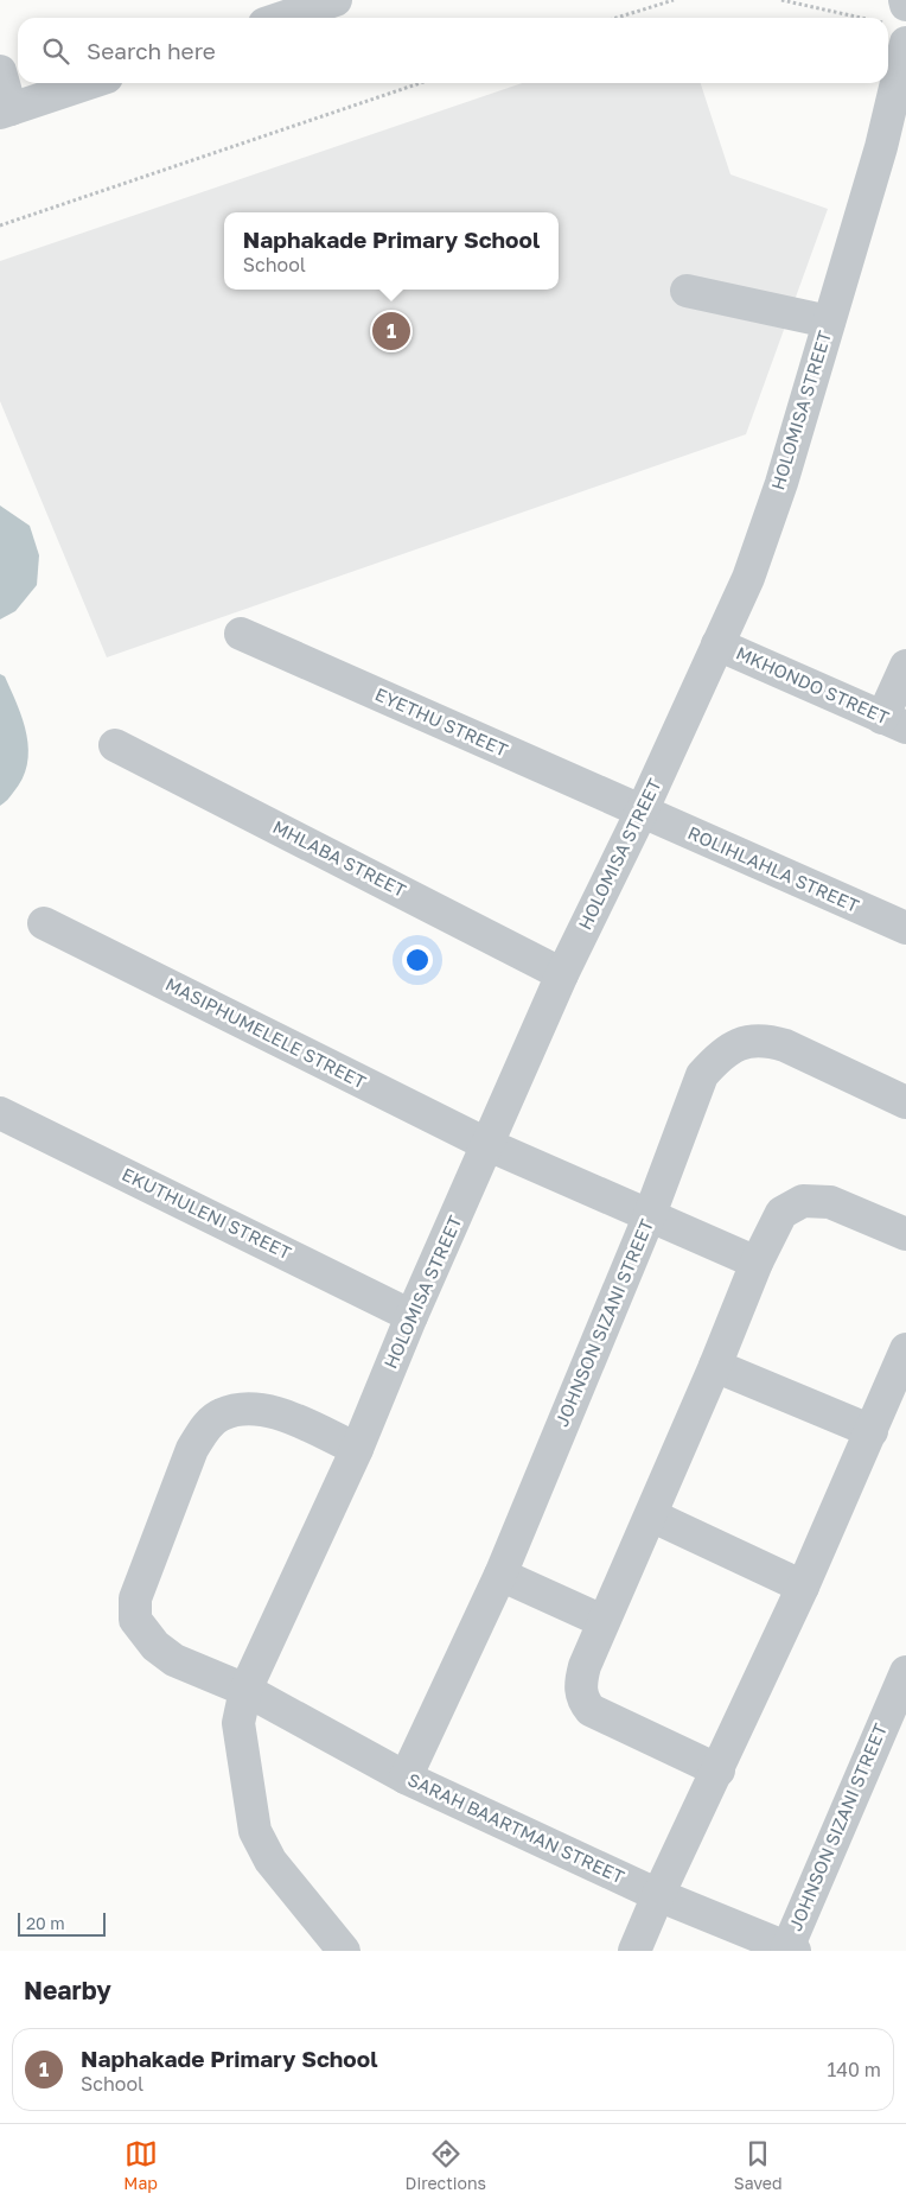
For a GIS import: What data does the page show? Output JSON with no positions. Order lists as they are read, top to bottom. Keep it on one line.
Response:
{"streets":{"street":["HOLOMISA STREET","MKHONDO STREET","EYETHU STREET","MHLABA STREET","ROLIHLAHLA STREET","MASIPHUMELELE STREET","EKUTHULENI STREET","JOHNSON SIZANI STREET","SARAH BAARTMAN STREET"]},"crossings":[["HOLOMISA STREET","MKHONDO STREET"],["HOLOMISA STREET","EYETHU STREET"],["HOLOMISA STREET","MHLABA STREET"],["HOLOMISA STREET","ROLIHLAHLA STREET"],["HOLOMISA STREET","MASIPHUMELELE STREET"],["HOLOMISA STREET","EKUTHULENI STREET"],["HOLOMISA STREET","SARAH BAARTMAN STREET"],["EYETHU STREET","ROLIHLAHLA STREET"],["MASIPHUMELELE STREET","JOHNSON SIZANI STREET"],["JOHNSON SIZANI STREET","SARAH BAARTMAN STREET"]],"scale_bar":"20 m","page":{"search":"Search here","popup":["Naphakade Primary School","School"],"pins":"1","scale":"20 m","heading":"Nearby","list":[{"mark":"1","name":"Naphakade Primary School","note":"School","value":"140 m"}],"nav":["Map","Directions","Saved"]}}
